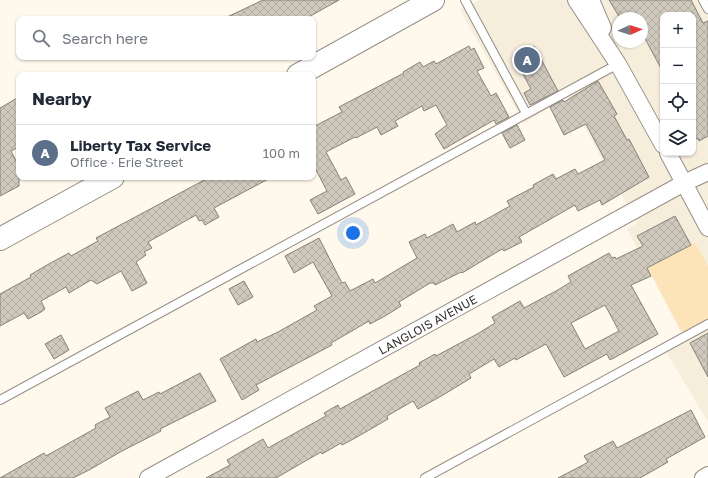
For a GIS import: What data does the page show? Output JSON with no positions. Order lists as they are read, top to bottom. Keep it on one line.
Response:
{"streets":{"street":["LANGLOIS AVENUE"]},"north":"right","page":{"map_buttons":["+","−"],"search":"Search here","pins":"A","heading":"Nearby","list":[{"mark":"A","name":"Liberty Tax Service","note":"Office · Erie Street","value":"100 m"}]}}
